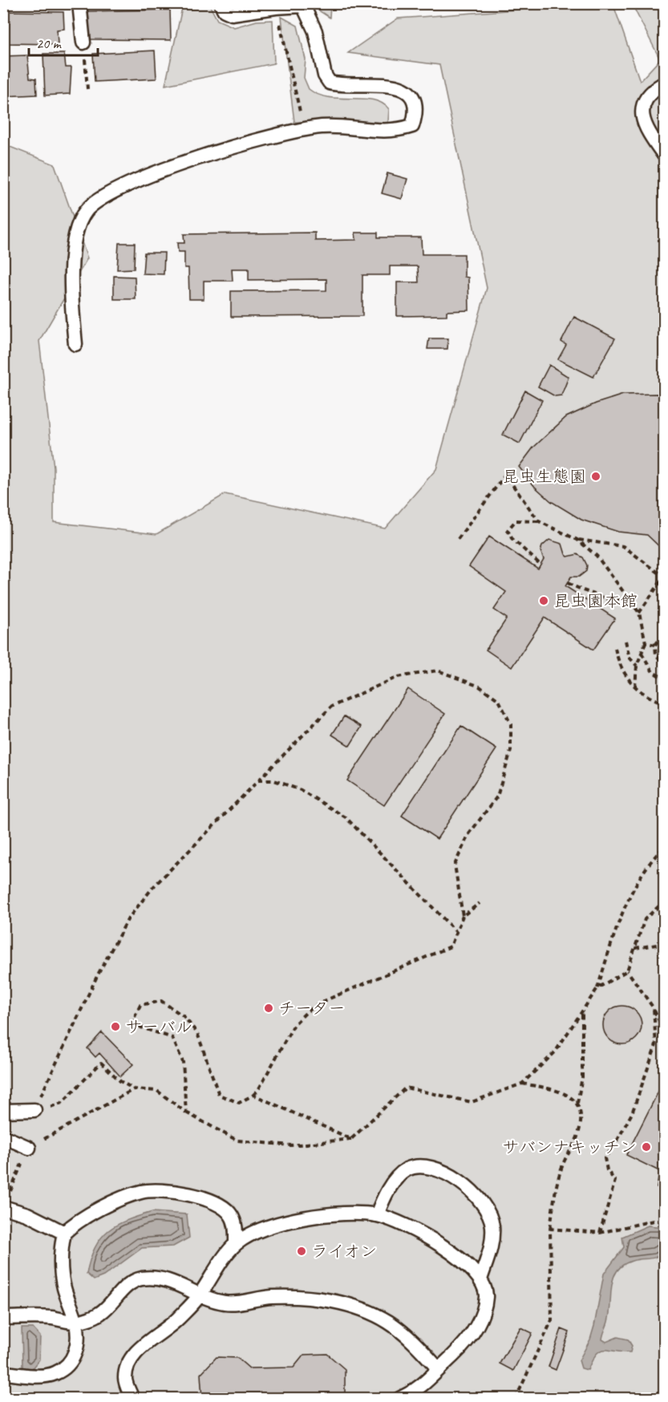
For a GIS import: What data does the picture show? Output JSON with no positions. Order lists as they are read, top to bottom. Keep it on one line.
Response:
{"places":["昆虫生態園","昆虫園本館","チーター","サーバル","サバンナキッチン","ライオン"],"scale_bar":"20 m"}
